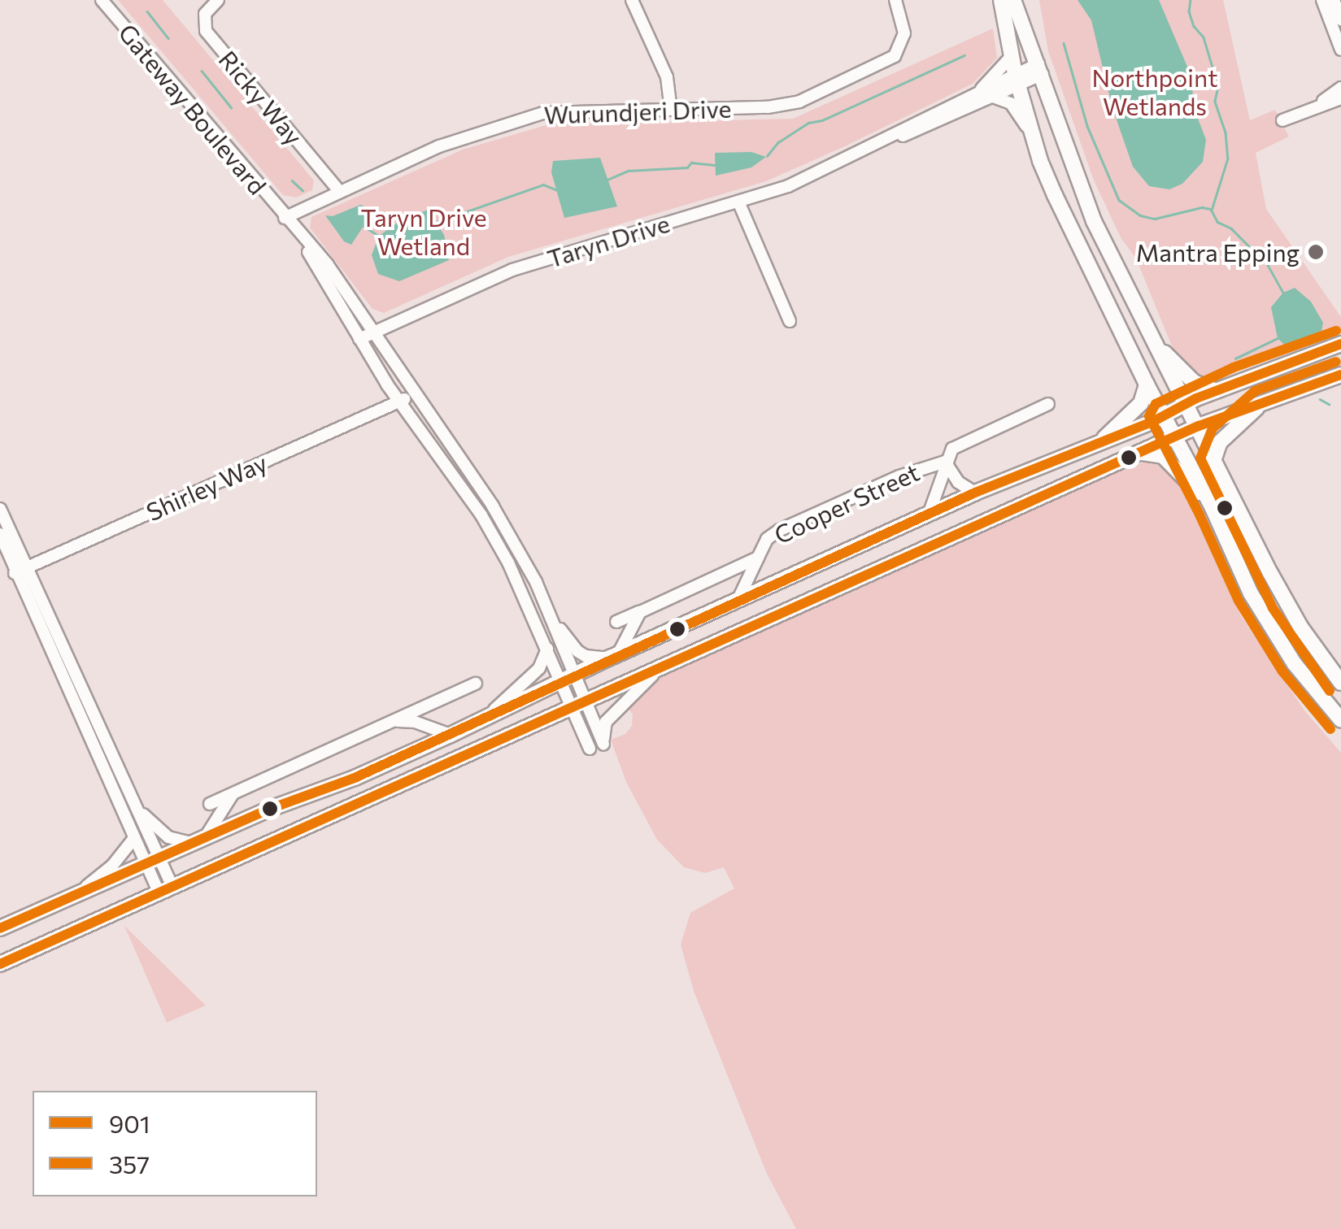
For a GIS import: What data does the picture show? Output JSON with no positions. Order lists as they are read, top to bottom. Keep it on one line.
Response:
{"streets":{"main road":["Cooper Street"],"street":["Ricky Way","Gateway Boulevard","Wurundjeri Drive","Taryn Drive","Shirley Way"]},"crossings":[["Ricky Way","Wurundjeri Drive"],["Gateway Boulevard","Wurundjeri Drive"],["Gateway Boulevard","Taryn Drive"],["Gateway Boulevard","Shirley Way"],["Gateway Boulevard","Cooper Street"]],"parks":["Northpoint Wetlands","Taryn Drive Wetland"],"places":["Mantra Epping"],"lines":["transit line 357","transit line 901"],"legend":["901","357"]}
